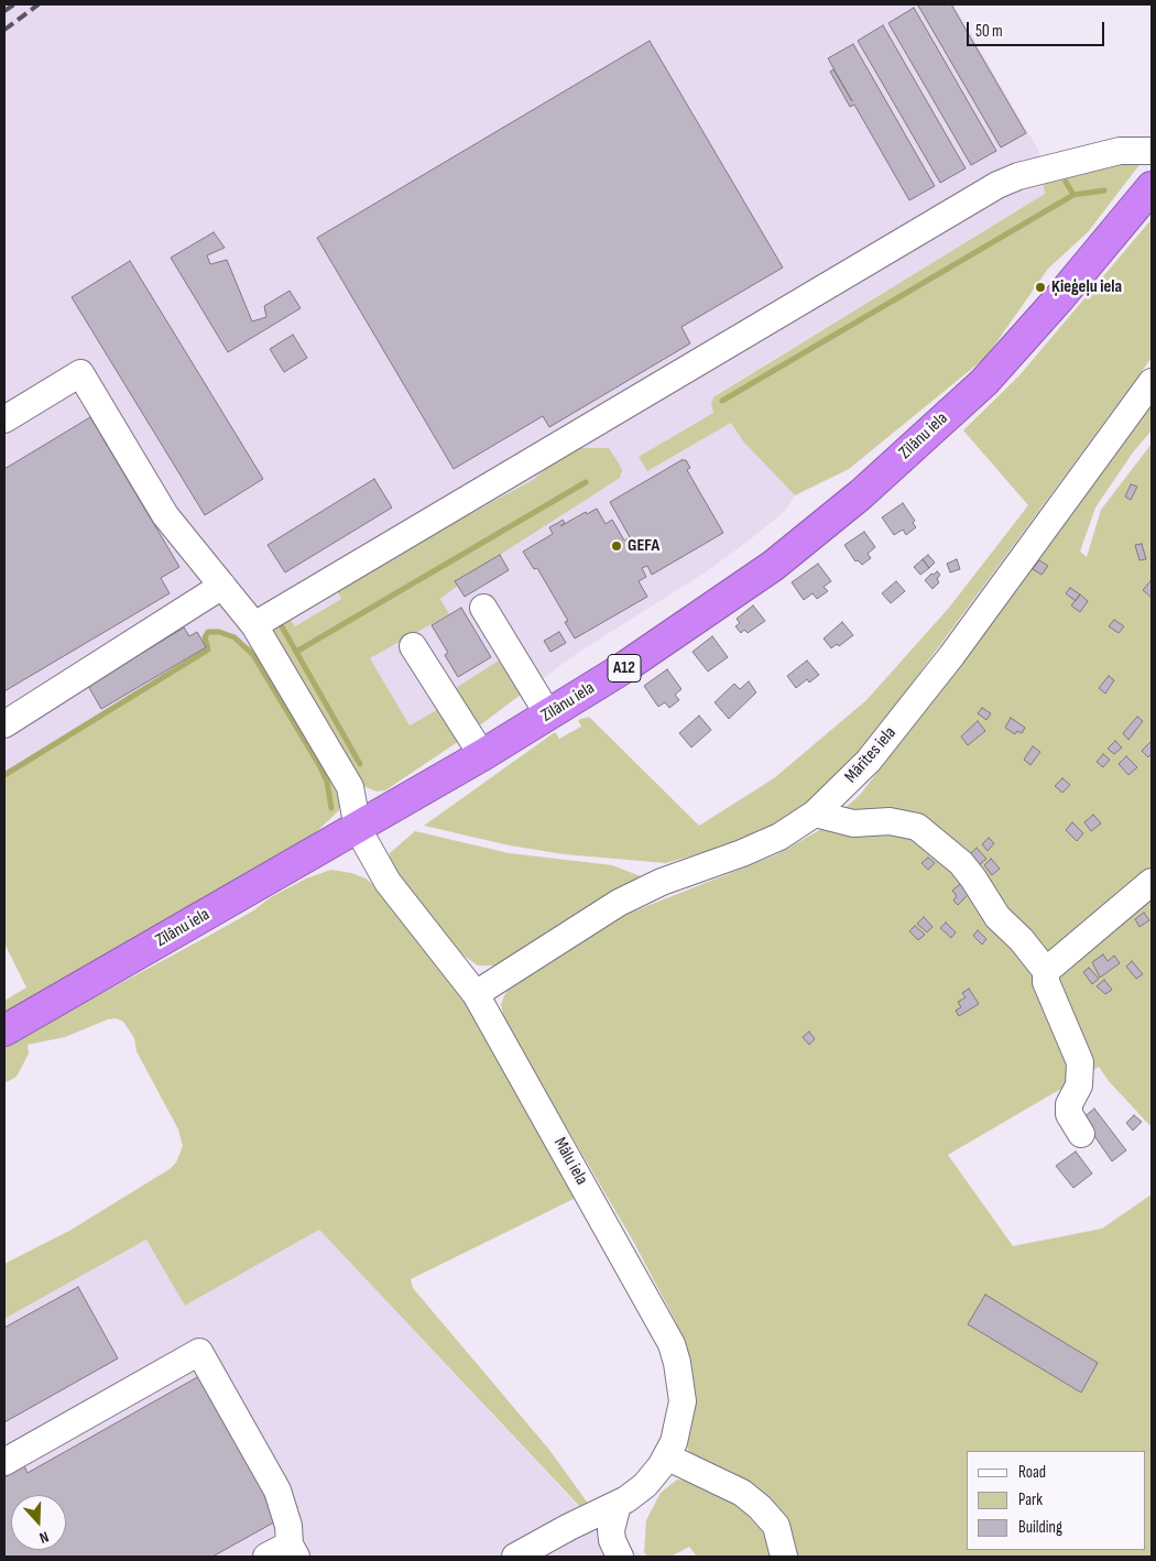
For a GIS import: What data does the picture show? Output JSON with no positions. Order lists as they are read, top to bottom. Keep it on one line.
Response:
{"streets":{"highway":["Zīlānu iela","A12"],"street":["Mārītes iela","Mālu iela"]},"crossings":[["Zīlānu iela","Mālu iela"],["Mārītes iela","Mālu iela"]],"places":["Ķieģeļu iela","GEFA"],"legend":["Road","Park","Building"],"scale_bar":"50 m","north":"bottom"}
